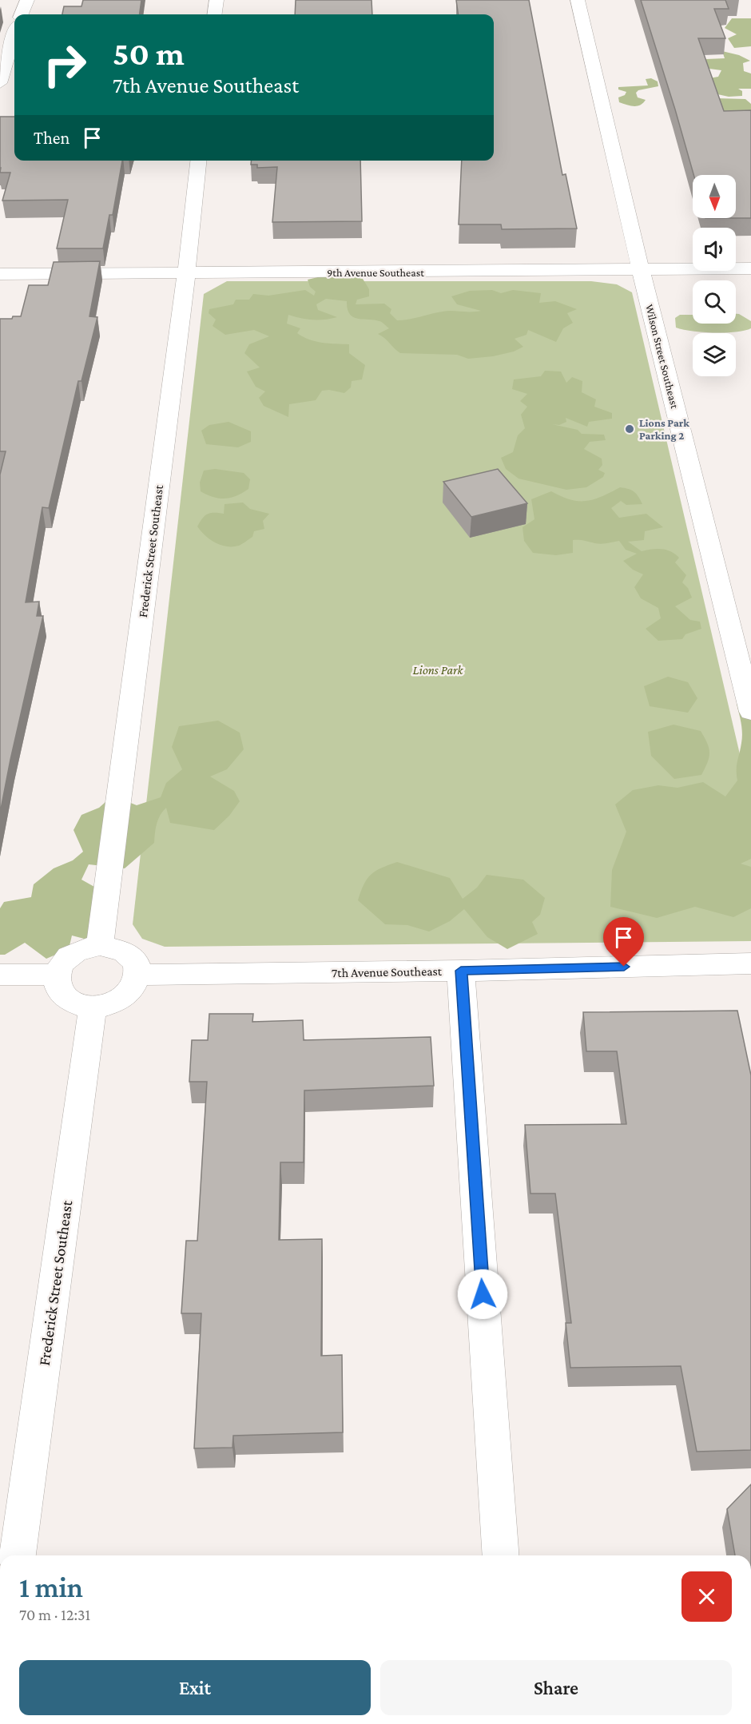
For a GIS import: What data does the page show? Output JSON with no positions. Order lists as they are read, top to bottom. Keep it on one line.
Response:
{"streets":{"street":["9th Avenue Southeast","Wilson Street Southeast","Frederick Street Southeast","7th Avenue Southeast"]},"crossings":[["9th Avenue Southeast","Wilson Street Southeast"],["9th Avenue Southeast","Frederick Street Southeast"],["Frederick Street Southeast","7th Avenue Southeast"]],"parks":["Lions Park"],"places":["Lions Park Parking 2"],"north":"bottom","page":{"turn":["50 m","7th Avenue Southeast"],"then":"Then","heading":["1 min","70 m · 12:31"],"buttons":["Exit","Share"]}}
